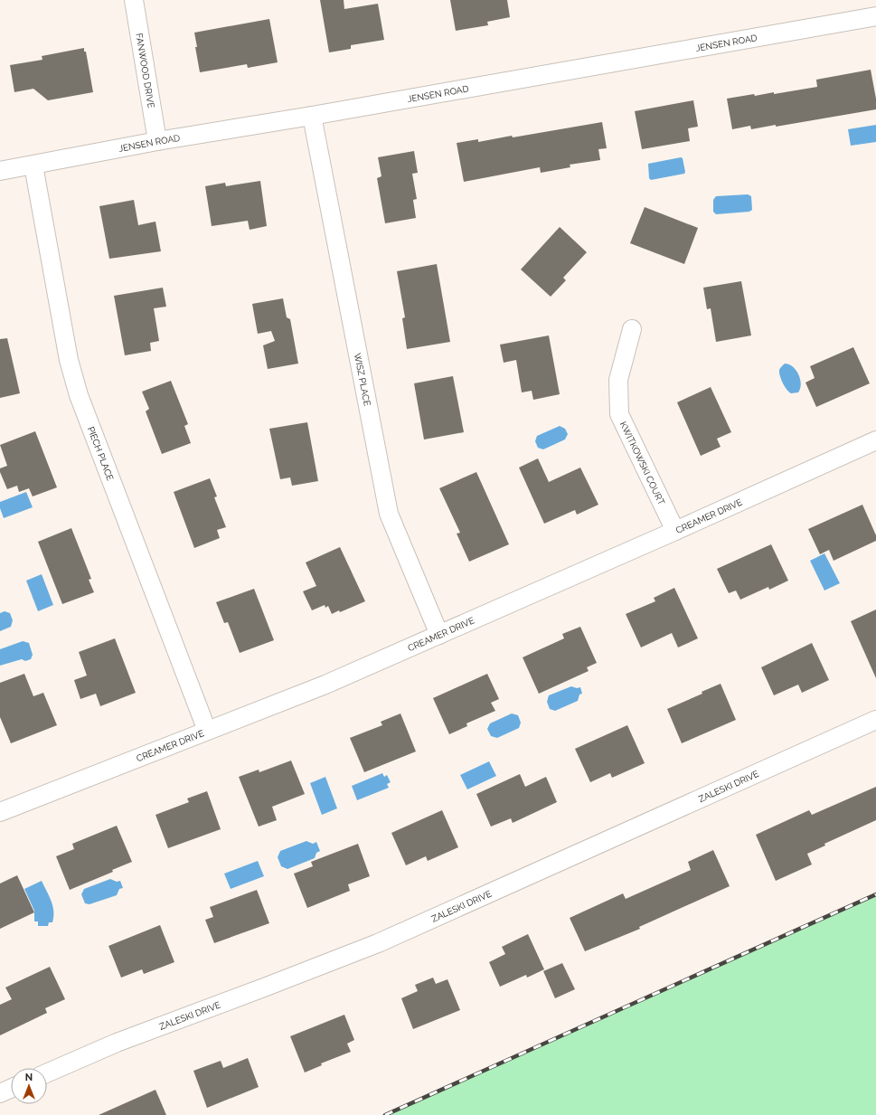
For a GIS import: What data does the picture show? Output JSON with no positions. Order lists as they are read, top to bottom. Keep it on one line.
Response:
{"streets":{"street":["JENSEN ROAD","FANWOOD DRIVE","WISZ PLACE","PIECH PLACE","KWITKOWSKI COURT","CREAMER DRIVE","ZALESKI DRIVE"]},"crossings":[["JENSEN ROAD","FANWOOD DRIVE"],["JENSEN ROAD","WISZ PLACE"],["JENSEN ROAD","PIECH PLACE"],["WISZ PLACE","CREAMER DRIVE"],["PIECH PLACE","CREAMER DRIVE"],["KWITKOWSKI COURT","CREAMER DRIVE"]],"north":"top"}
